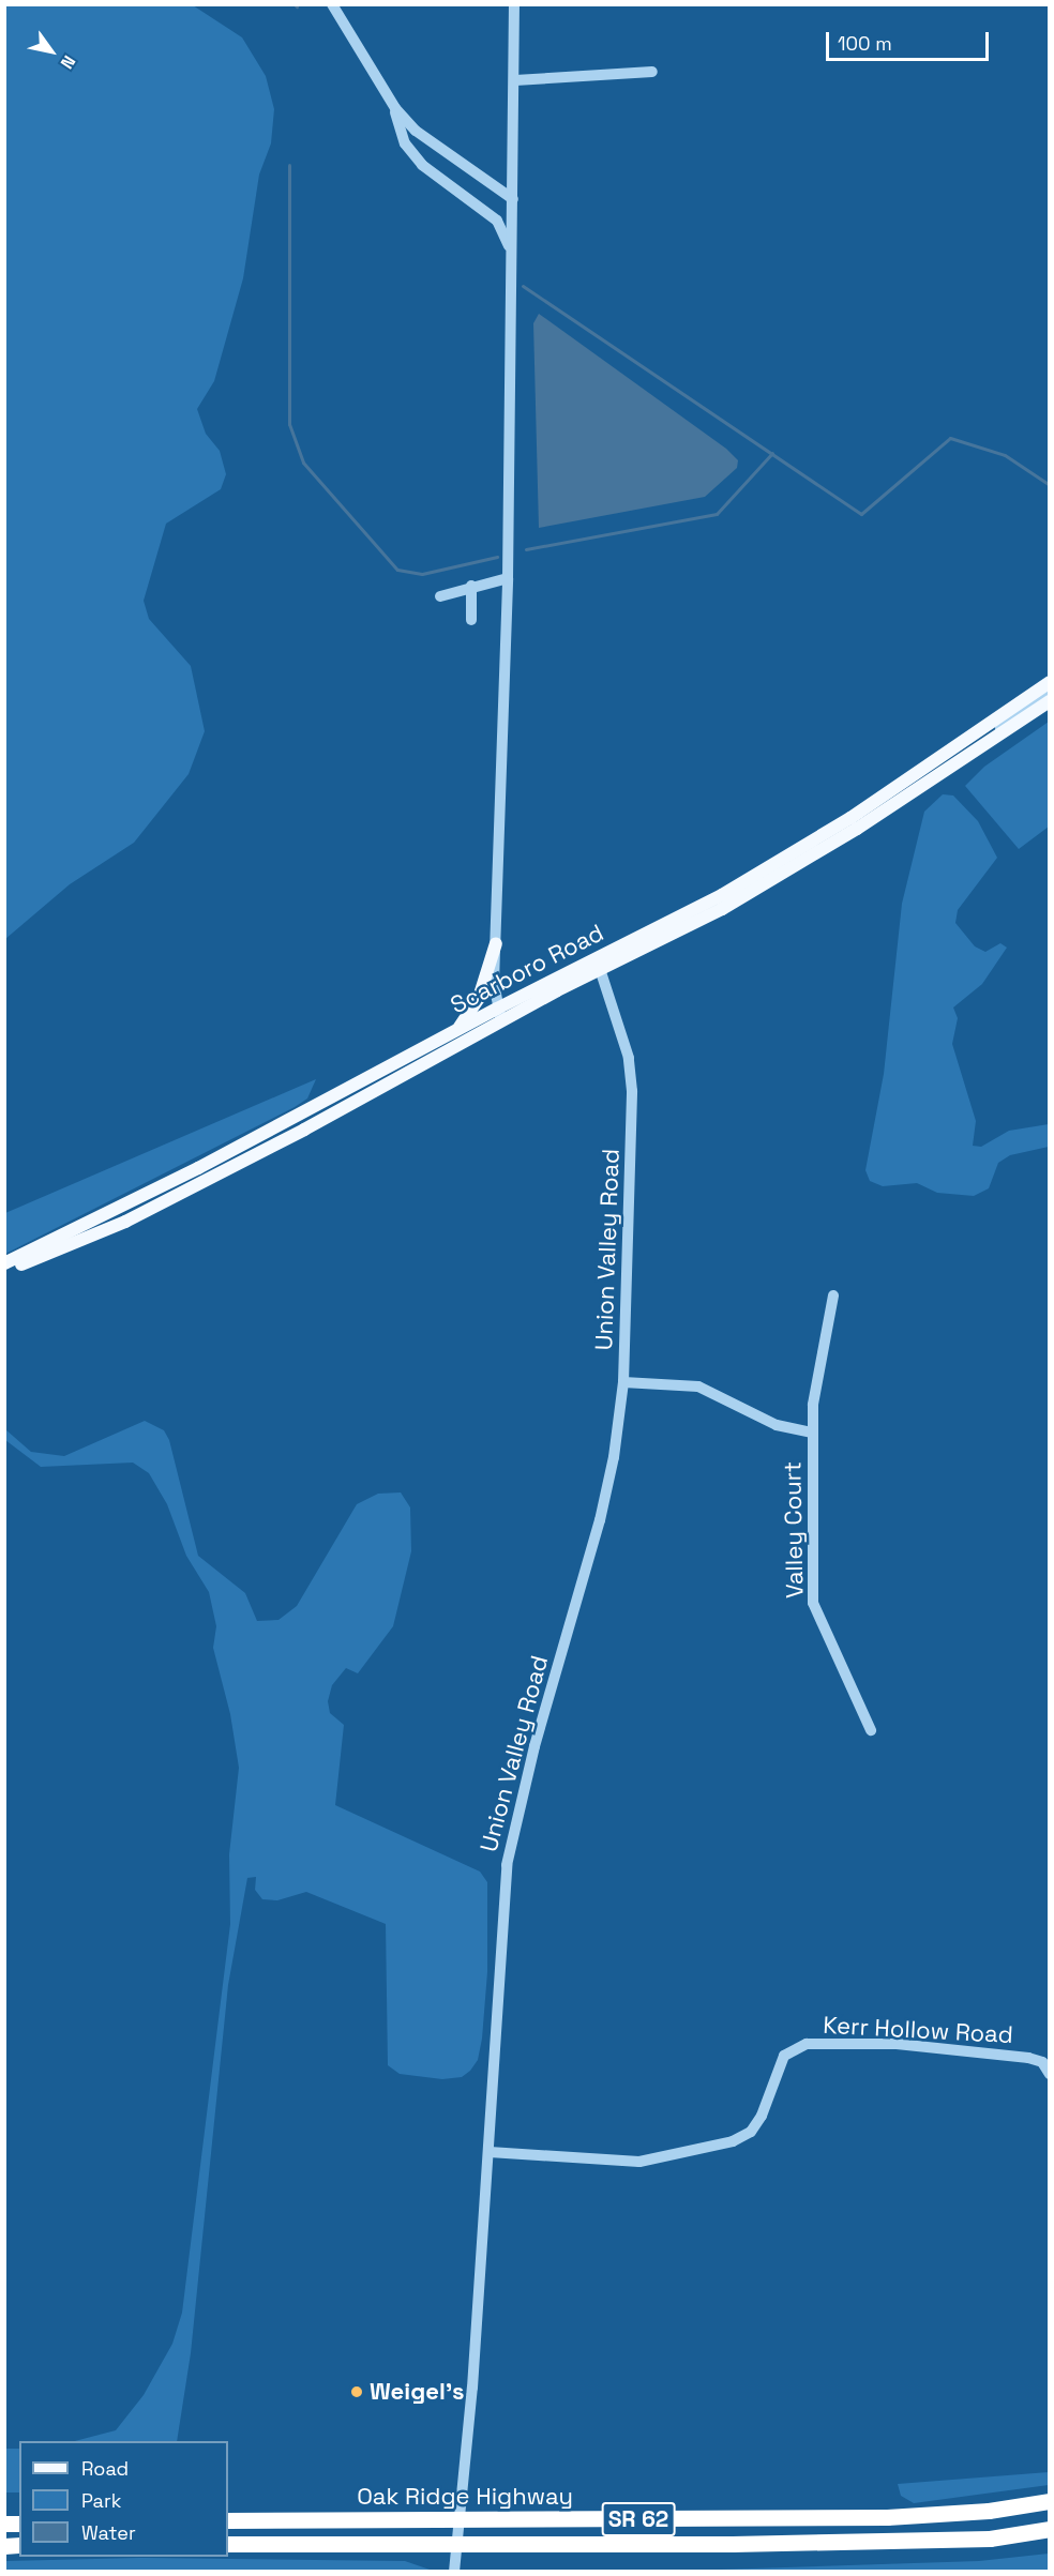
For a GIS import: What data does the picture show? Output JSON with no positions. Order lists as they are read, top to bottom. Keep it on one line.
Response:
{"streets":{"highway":["Oak Ridge Highway","SR 62"],"main road":["Scarboro Road"],"street":["Union Valley Road","Valley Court","Kerr Hollow Road"]},"crossings":[["Scarboro Road","Union Valley Road"],["Union Valley Road","Kerr Hollow Road"],["Union Valley Road","Oak Ridge Highway"]],"places":["Weigel's"],"legend":["Road","Park","Water"],"scale_bar":"100 m","north":"bottom right"}
